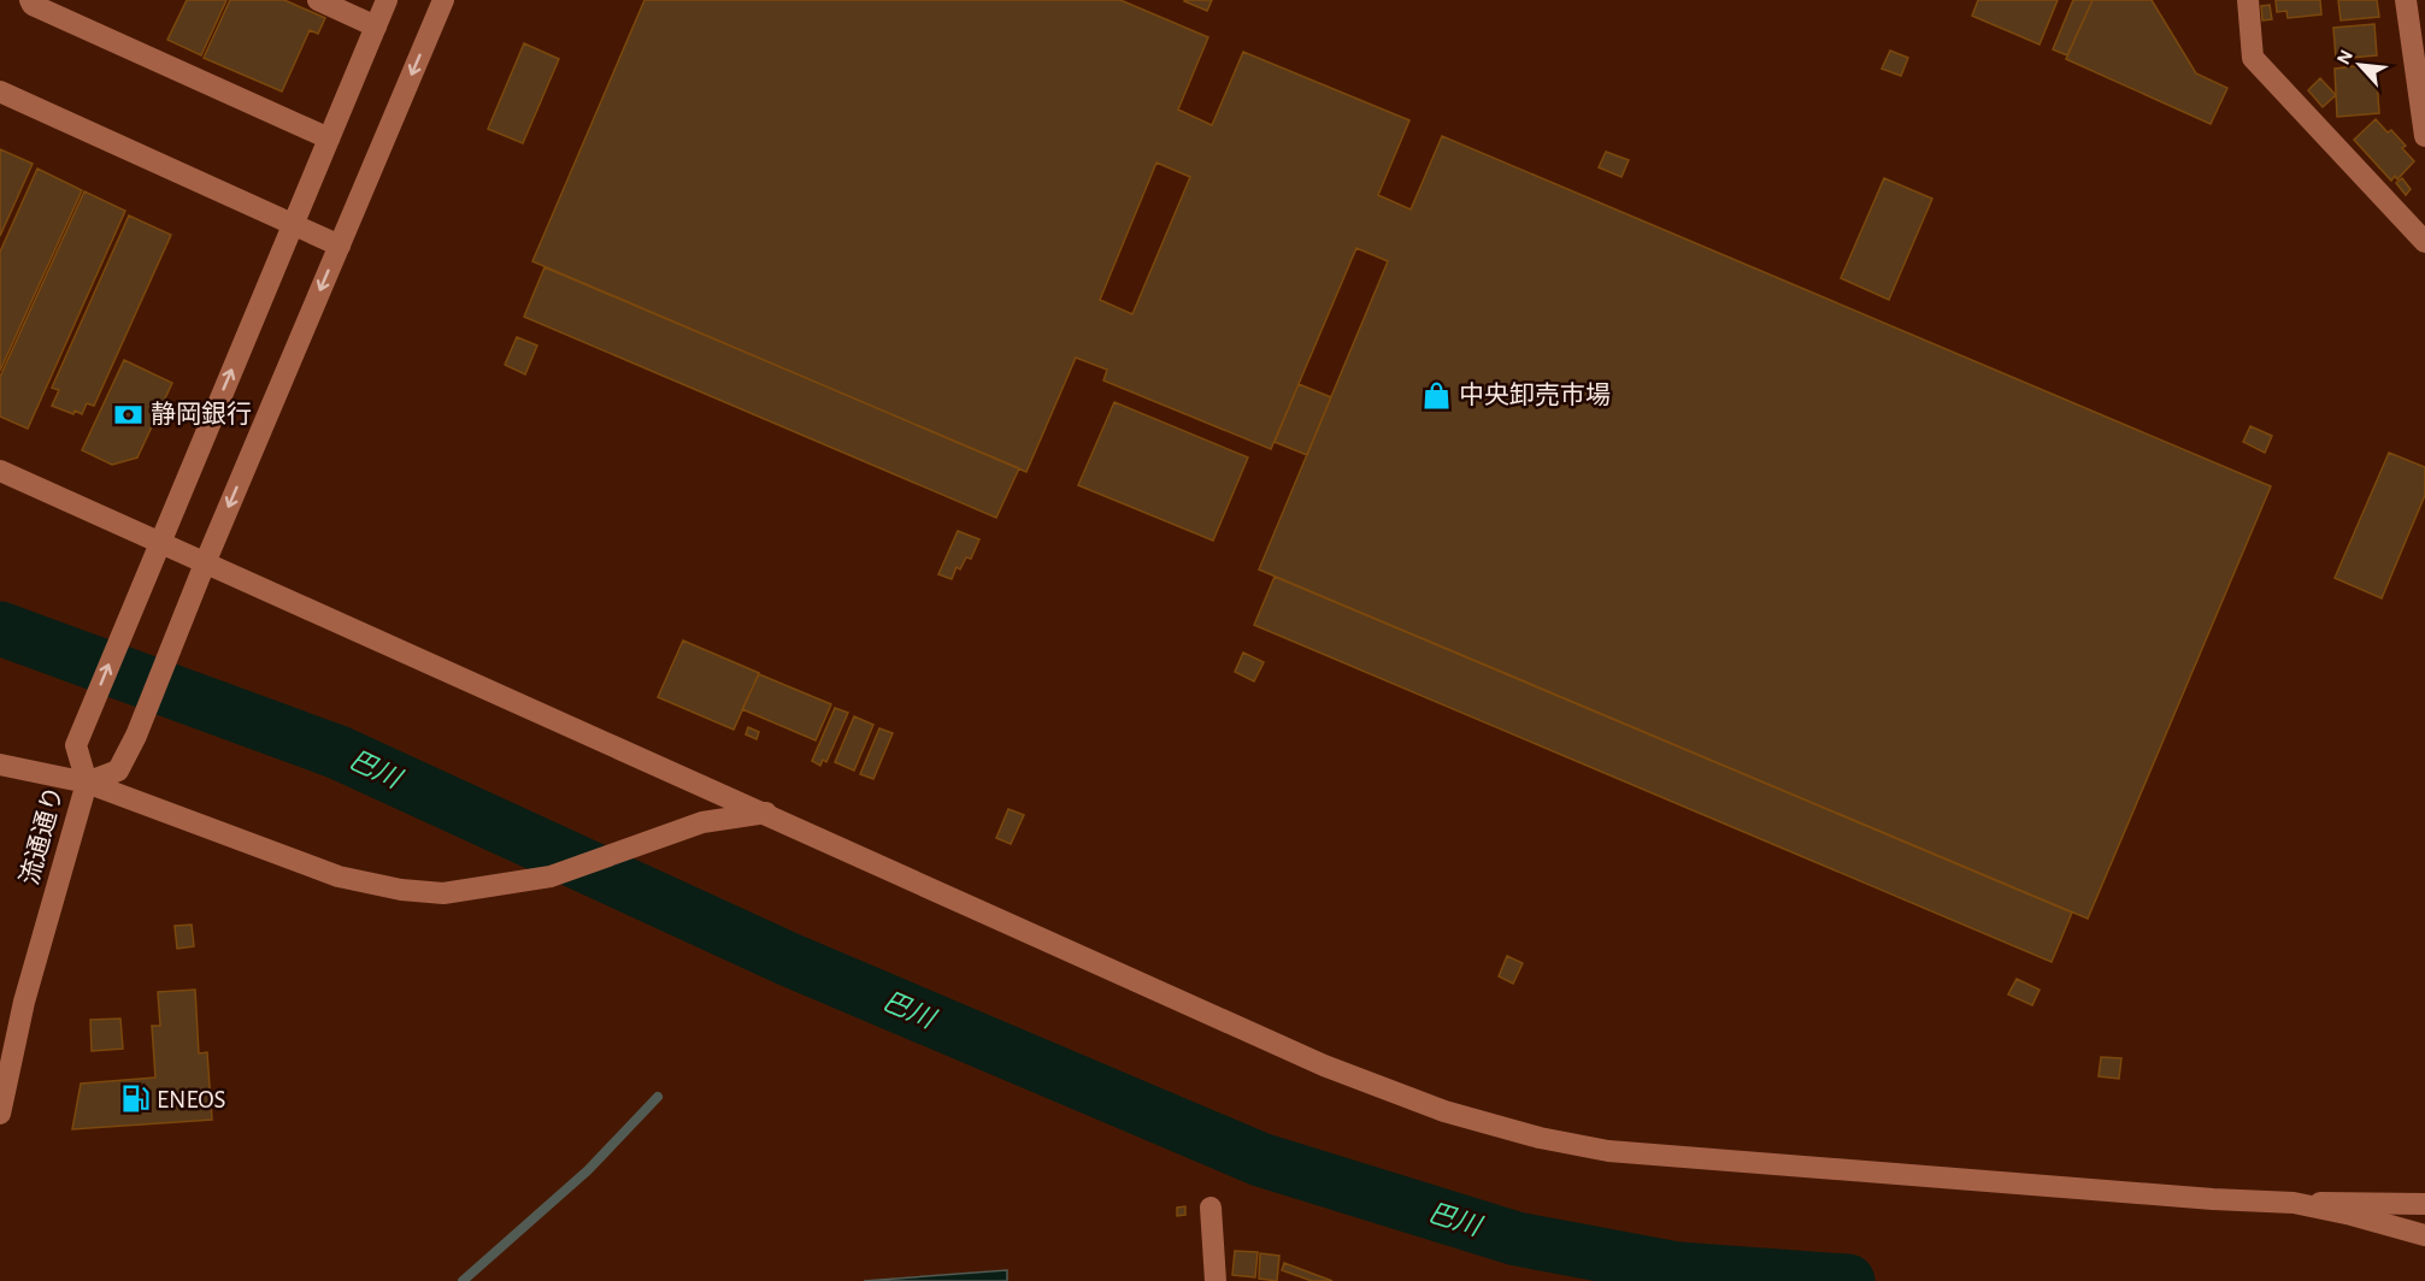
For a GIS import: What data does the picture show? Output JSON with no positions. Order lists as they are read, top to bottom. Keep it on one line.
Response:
{"streets":{"street":["流通通り"]},"water":["巴川"],"places":{"shop":["中央卸売市場"],"bank":["静岡銀行"],"fuel station":["ENEOS"]},"north":"top left"}
